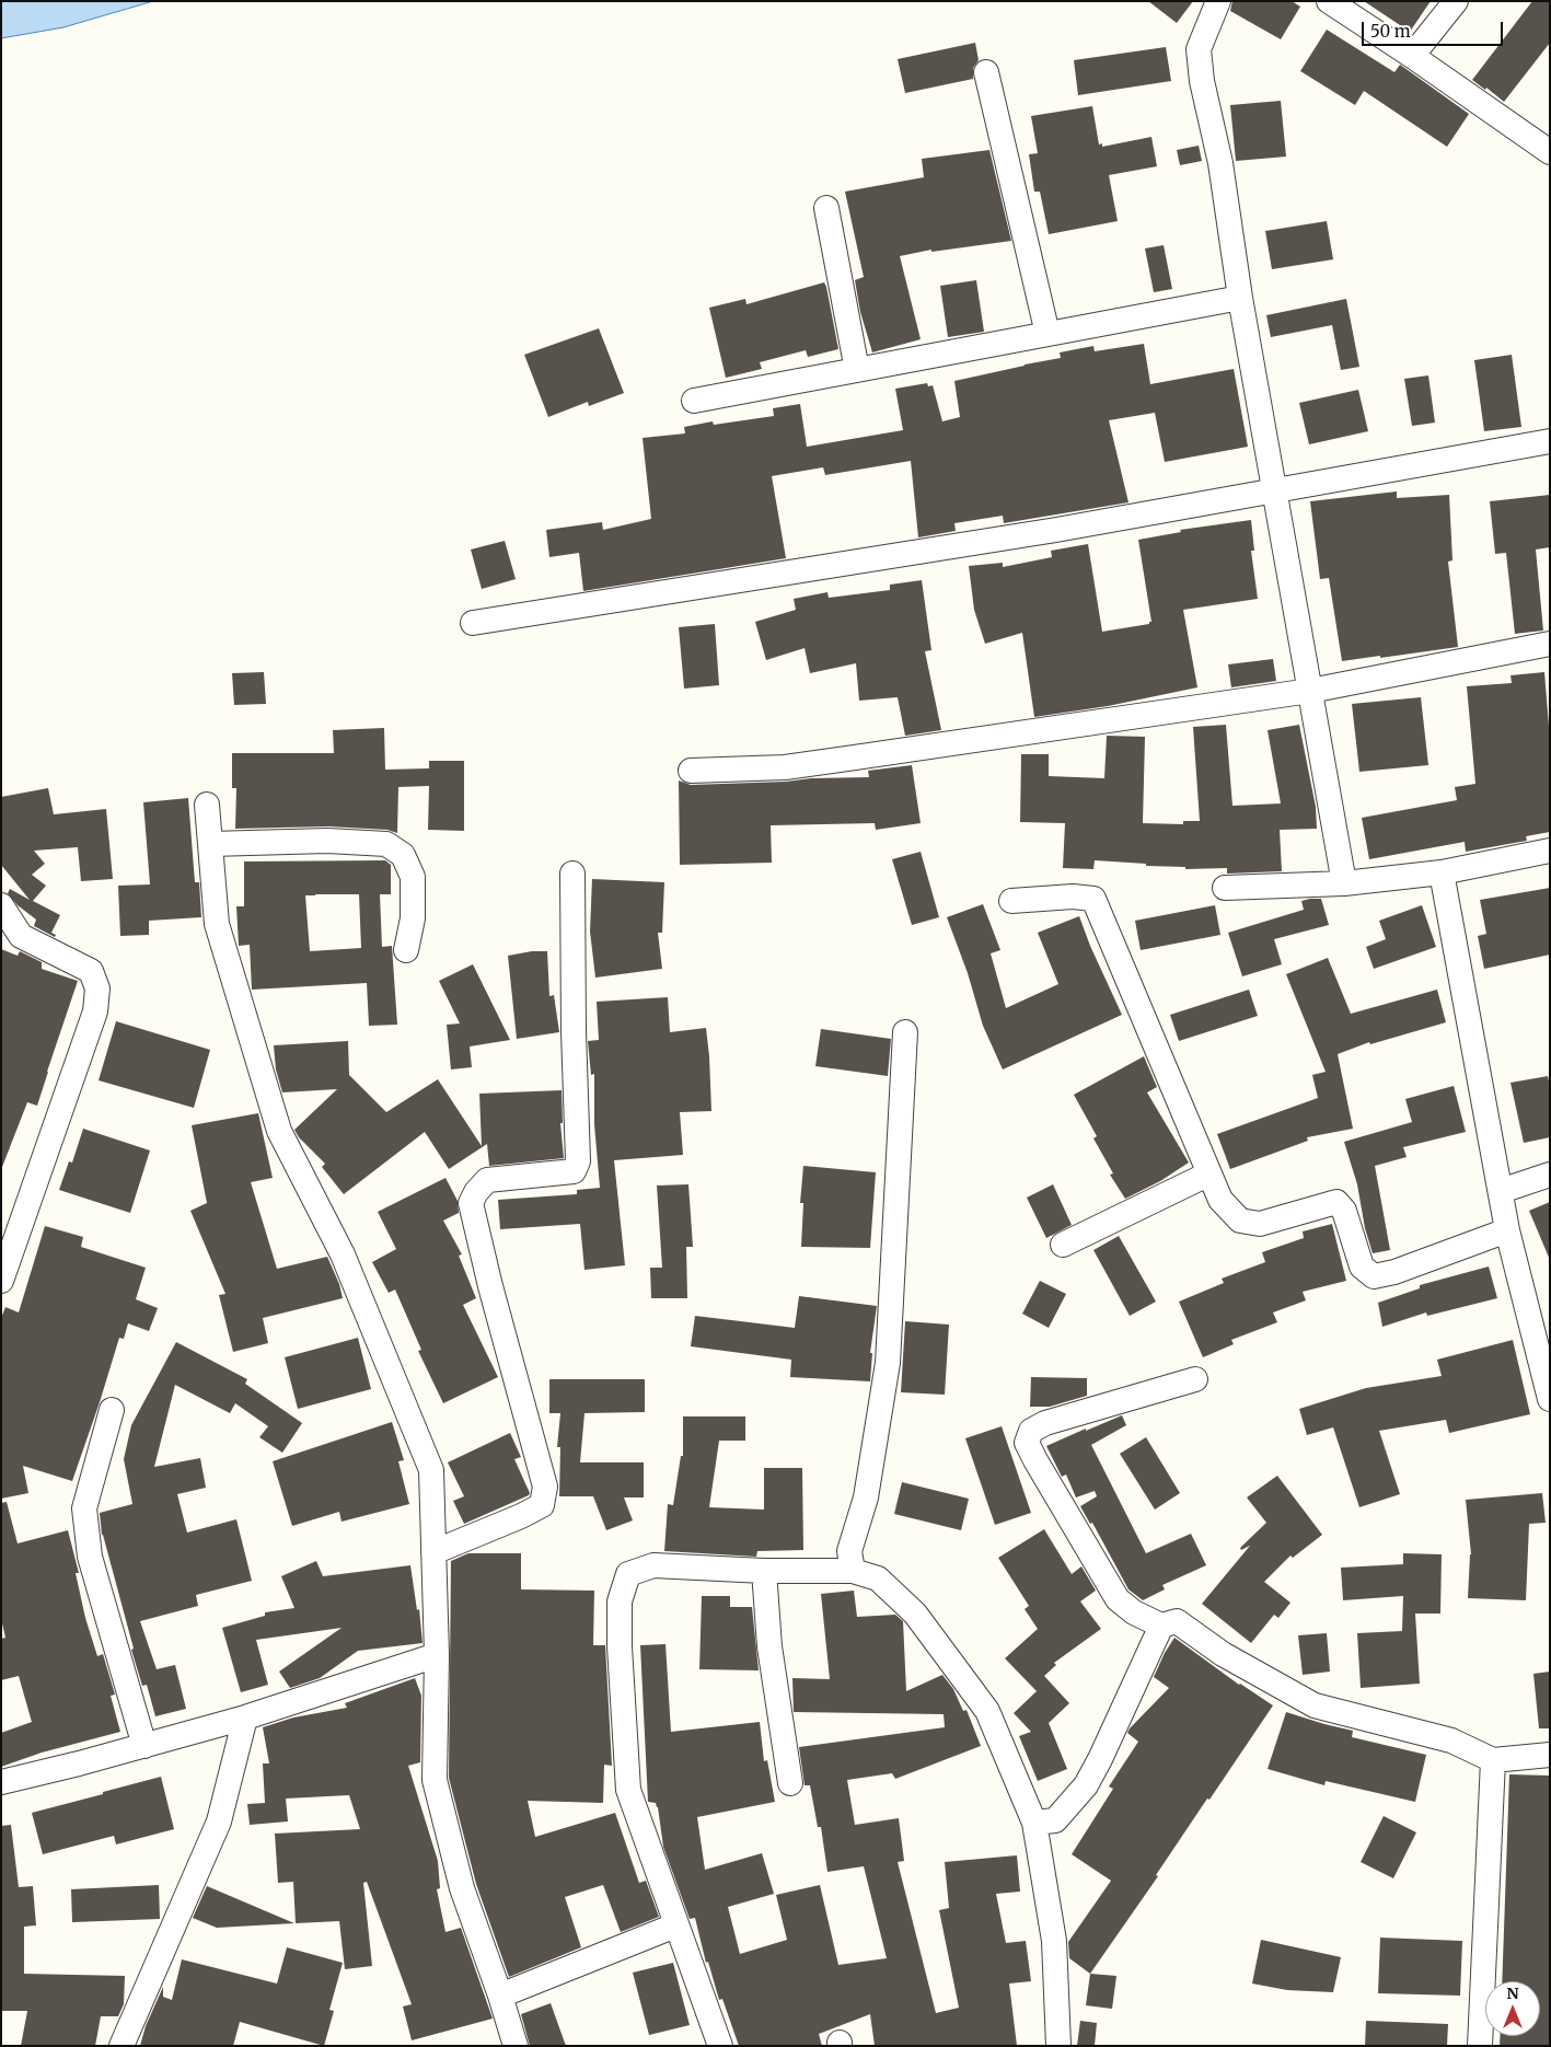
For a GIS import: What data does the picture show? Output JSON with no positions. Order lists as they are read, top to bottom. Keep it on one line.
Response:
{"scale_bar":"50 m","north":"top"}
